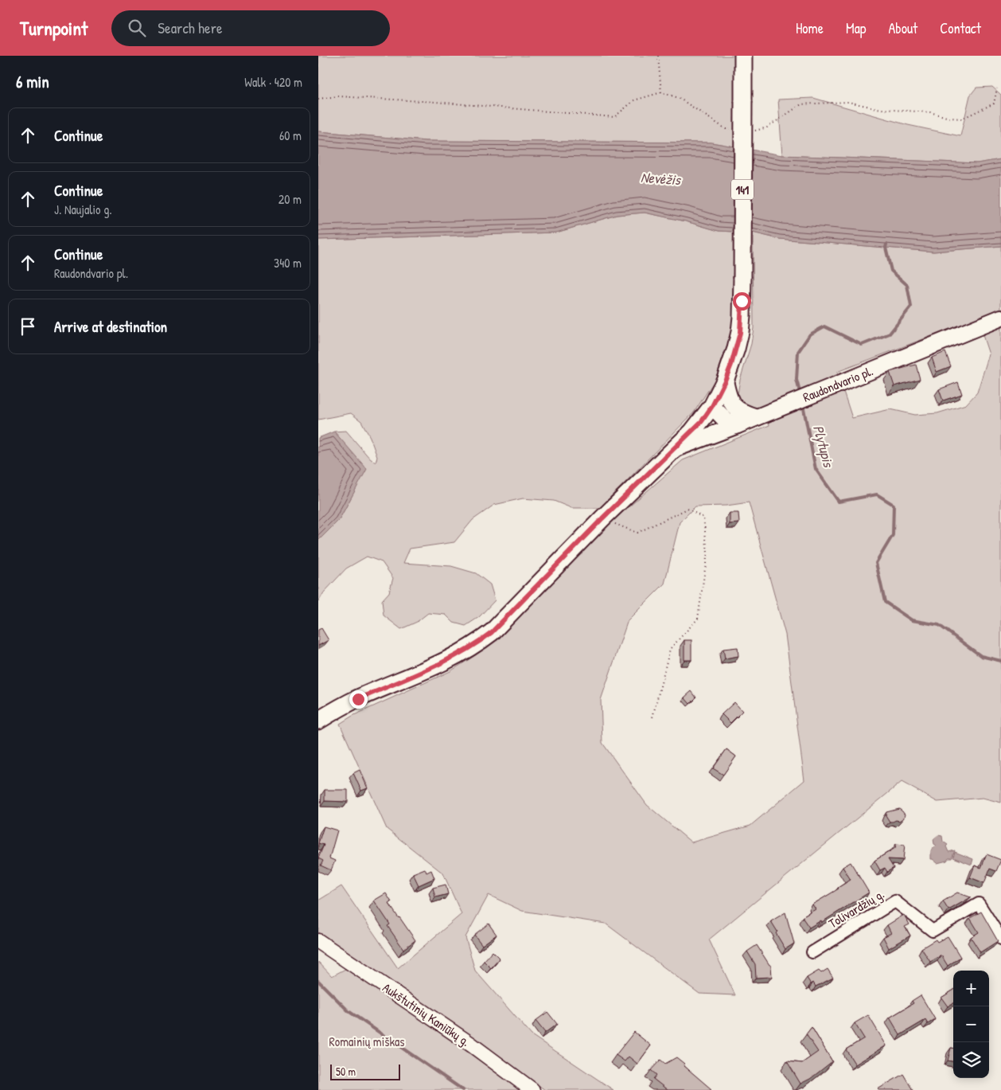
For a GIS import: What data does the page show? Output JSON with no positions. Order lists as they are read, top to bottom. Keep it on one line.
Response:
{"streets":{"main road":["141","Raudondvario pl."],"street":["Tolivardžių g.","Aukštutinių Kaniūkų g."]},"crossings":[["141","Raudondvario pl."]],"water":["Nevėžis","Plytupis"],"parks":["Romainių miškas"],"scale_bar":"50 m","page":{"header":"Turnpoint","search":"Search here","nav":["Home","Map","About","Contact"],"heading":["6 min","Walk · 420 m"],"list":[["Continue","60 m"],["Continue","J. Naujalio g.","20 m"],["Continue","Raudondvario pl.","340 m"],"Arrive at destination"],"map_buttons":["+","−"],"scale":"50 m"}}
